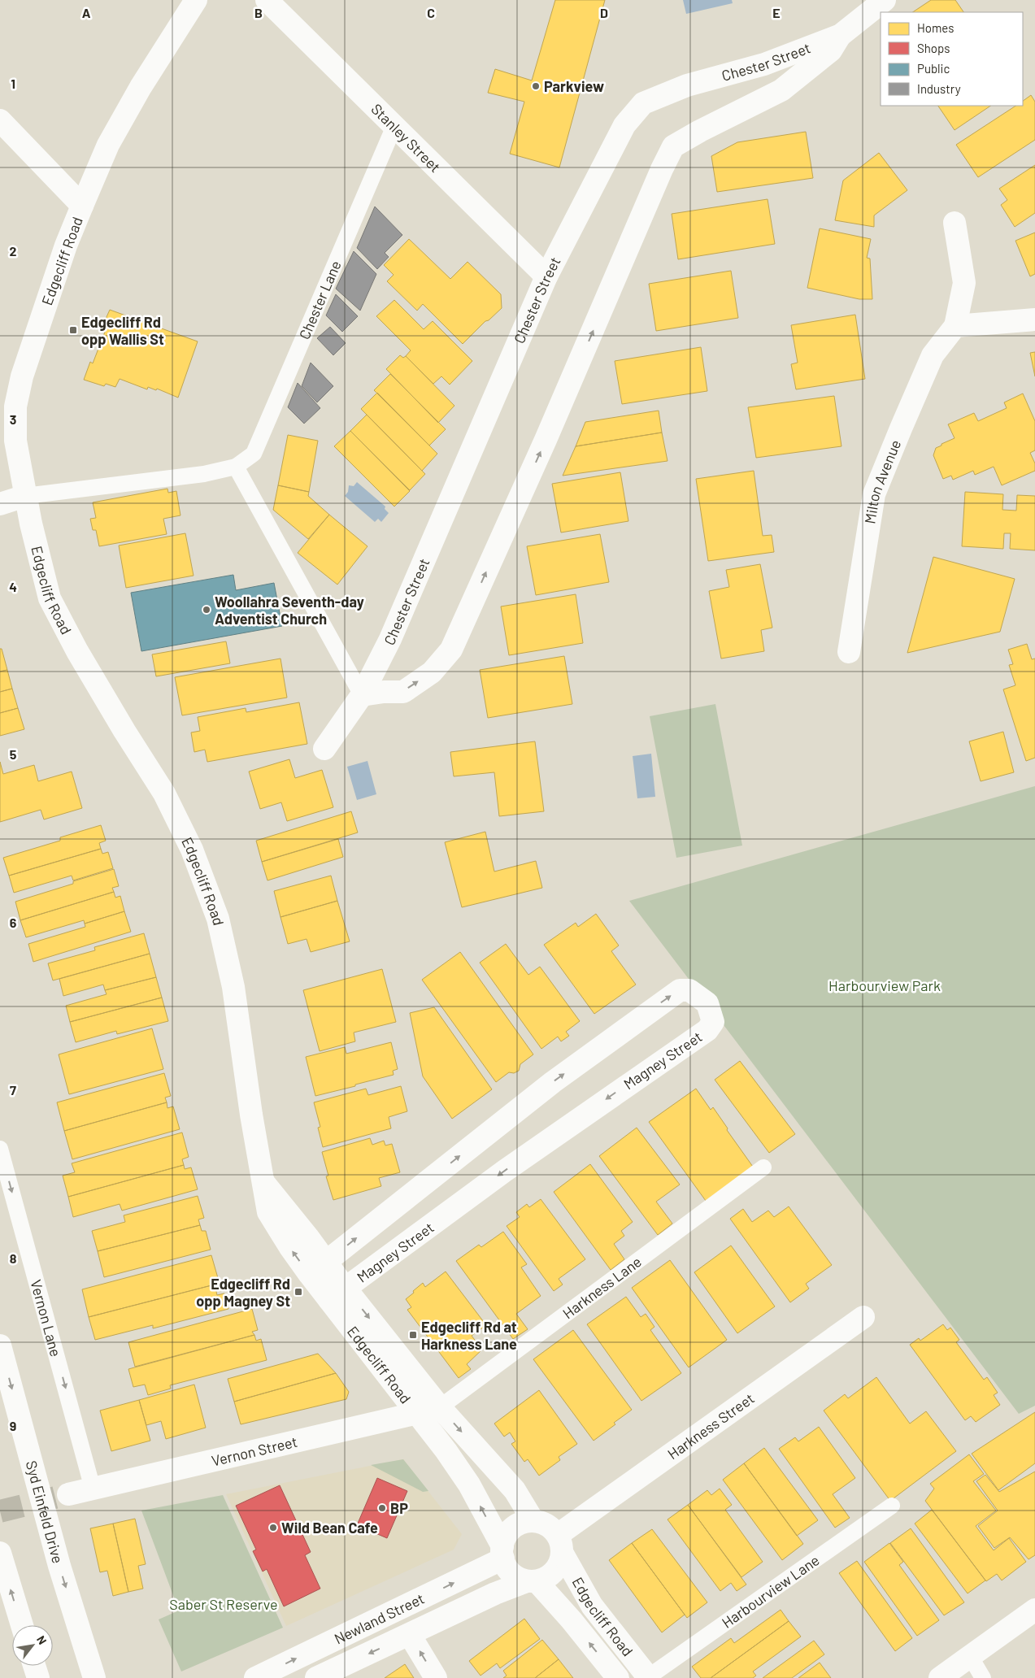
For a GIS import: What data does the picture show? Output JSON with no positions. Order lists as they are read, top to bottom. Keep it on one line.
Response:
{"streets":{"street":["Chester Street","Stanley Street","Edgecliff Road","Milton Avenue","Magney Street","Harkness Street","Vernon Street","Syd Einfeld Drive","Newland Street"],"lane":["Chester Lane","Harkness Lane","Vernon Lane","Harbourview Lane"]},"crossings":[["Chester Street","Stanley Street"],["Stanley Street","Chester Lane"],["Edgecliff Road","Chester Lane"],["Edgecliff Road","Magney Street"],["Edgecliff Road","Harkness Lane"],["Edgecliff Road","Harkness Street"],["Edgecliff Road","Vernon Street"],["Edgecliff Road","Harbourview Lane"],["Edgecliff Road","Newland Street"],["Harkness Lane","Vernon Street"],["Vernon Lane","Vernon Street"],["Harkness Street","Newland Street"]],"one_way":["Vernon Lane","Syd Einfeld Drive"],"parks":["Harbourview Park","Saber St Reserve"],"places":{"other":["Parkview","Woollahra Seventh-day Adventist Church","BP","Wild Bean Cafe"],"transit":["Edgecliff Rd opp Wallis St","Edgecliff Rd opp Magney St","Edgecliff Rd at Harkness Lane"]},"legend":["Homes","Shops","Public","Industry"],"north":"top right","grid":{"columns":["A","B","C","D","E"],"rows":["1","2","3","4","5","6","7","8","9"]}}
